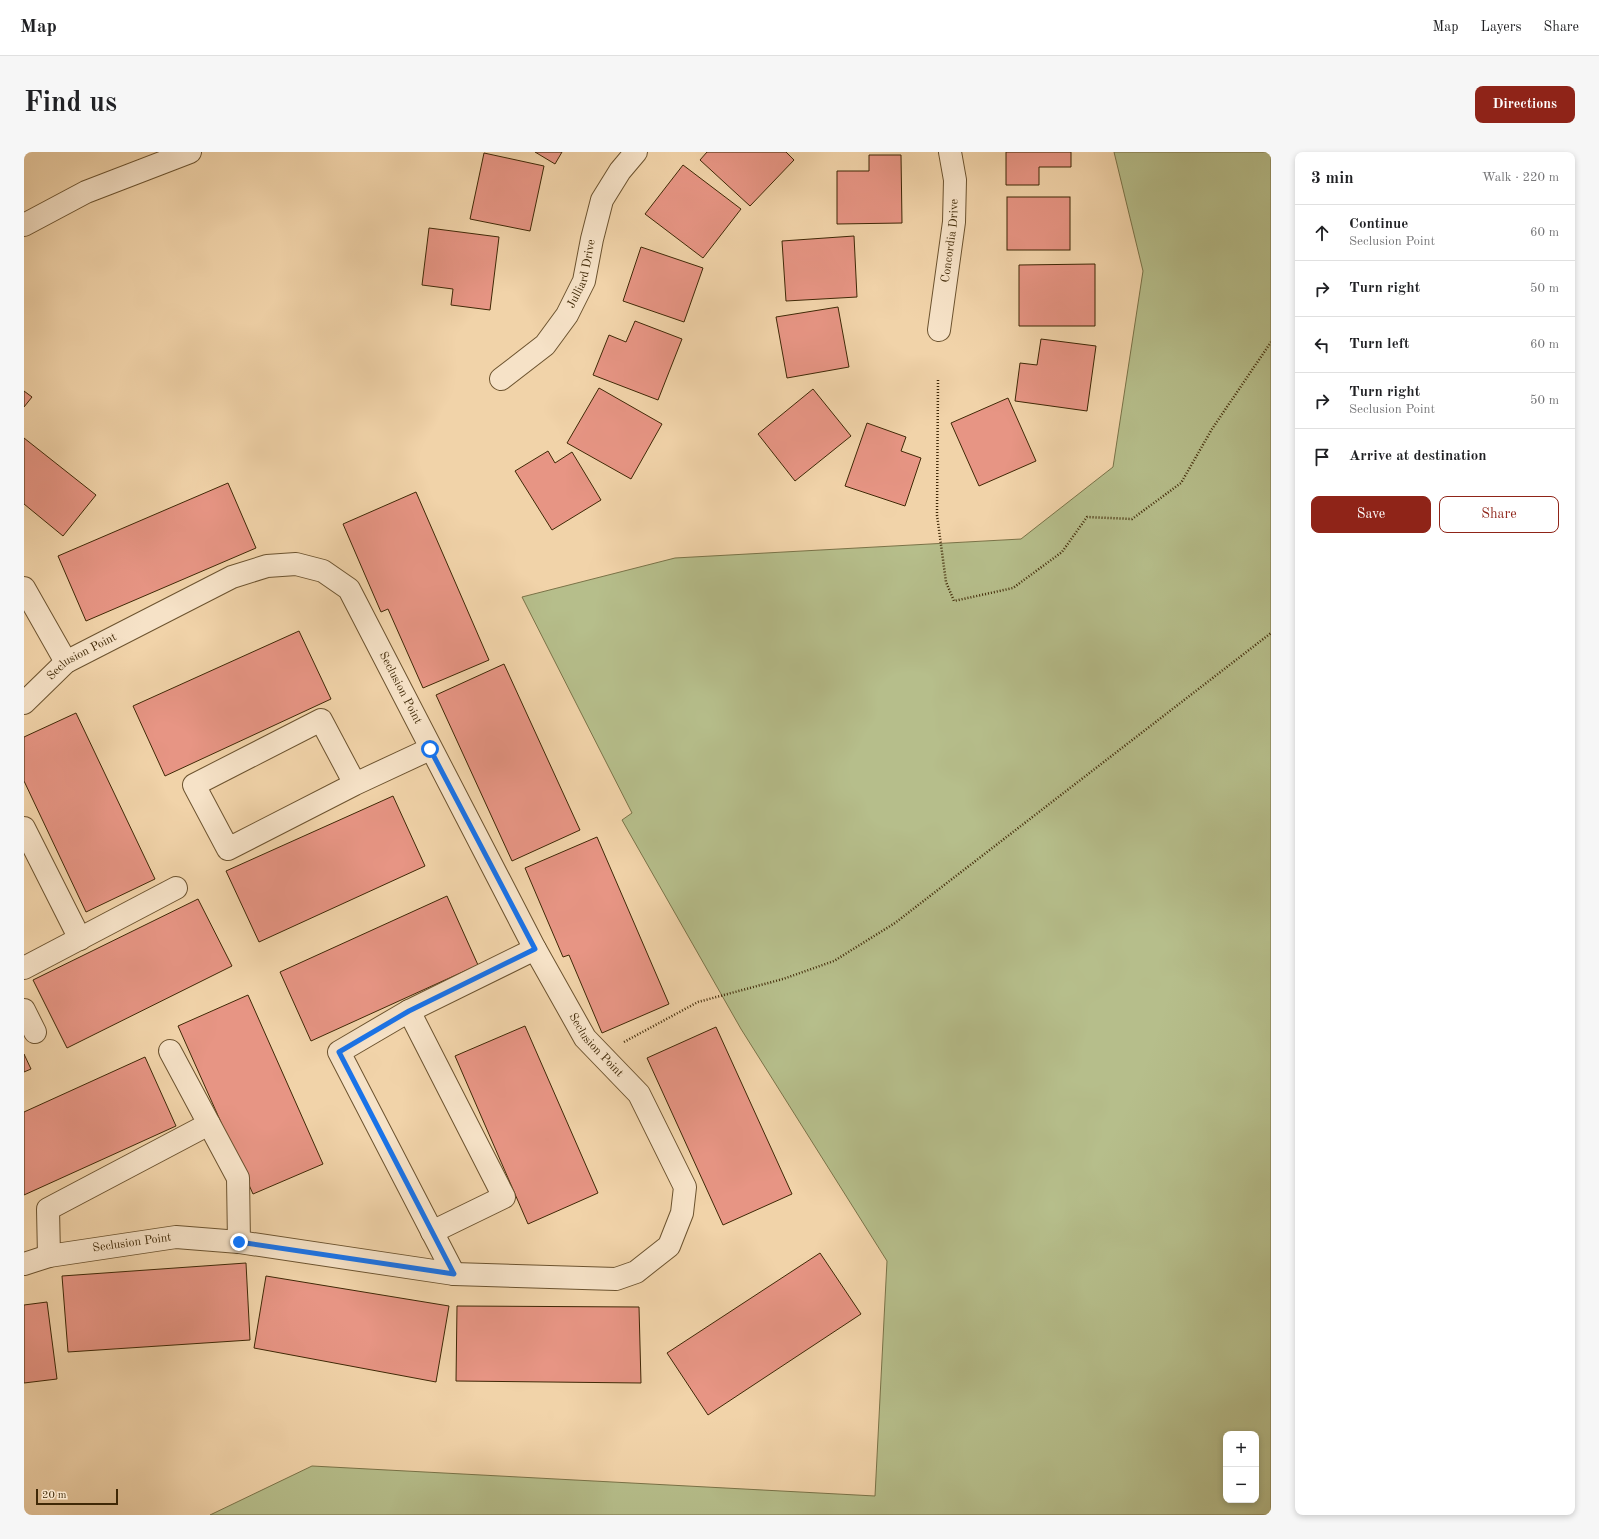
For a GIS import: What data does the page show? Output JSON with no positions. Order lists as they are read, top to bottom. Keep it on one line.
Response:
{"streets":{"street":["Concordia Drive","Julliard Drive","Seclusion Point"]},"scale_bar":"20 m","page":{"header":"Map","nav":["Map","Layers","Share"],"buttons":["Directions",["Save","Share"]],"title":"Find us","heading":["3 min","Walk · 220 m"],"list":[["Continue","Seclusion Point","60 m"],["Turn right","50 m"],["Turn left","60 m"],["Turn right","Seclusion Point","50 m"],"Arrive at destination"],"map_buttons":["+","−"],"scale":"20 m"}}
